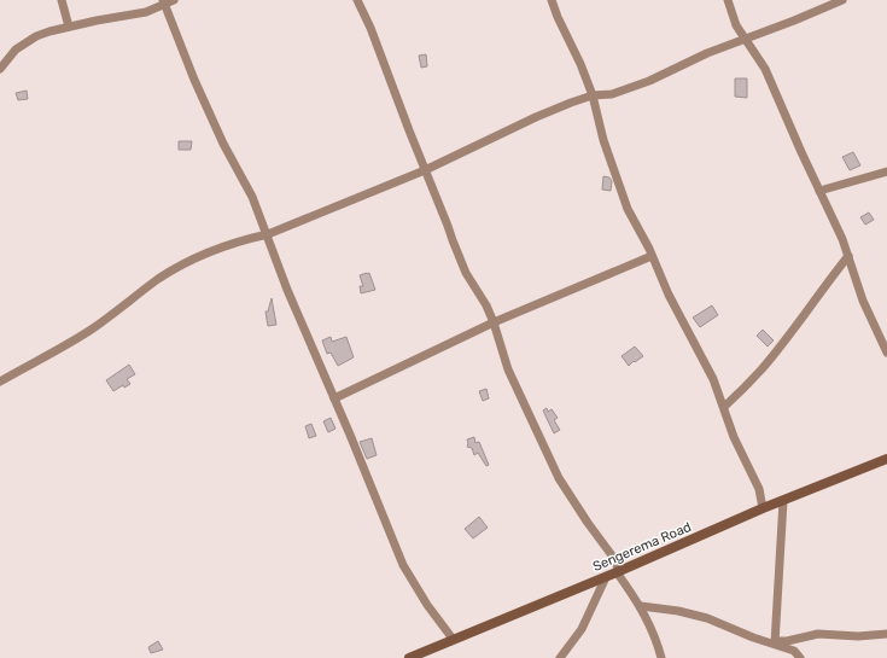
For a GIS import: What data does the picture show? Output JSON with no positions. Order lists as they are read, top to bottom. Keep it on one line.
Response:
{"streets":{"main road":["Sengerema Road"]}}
